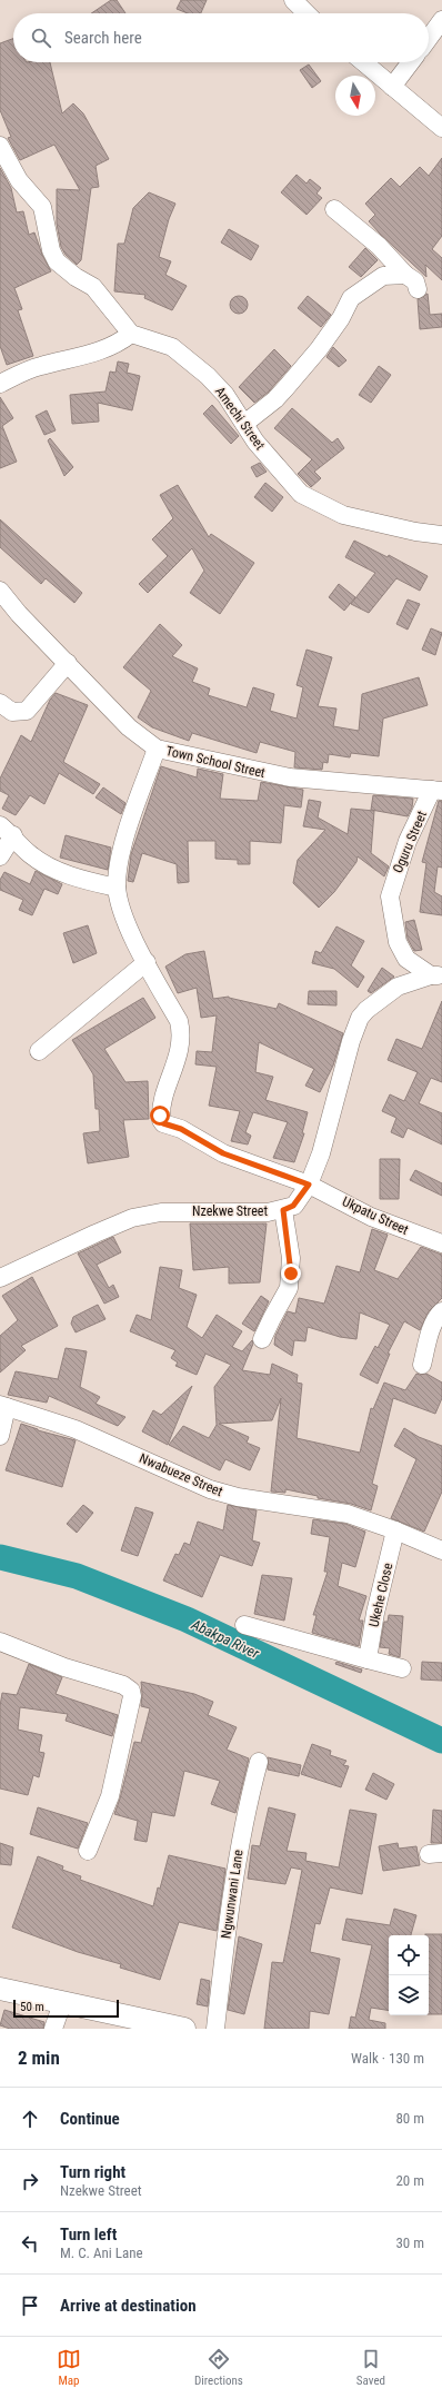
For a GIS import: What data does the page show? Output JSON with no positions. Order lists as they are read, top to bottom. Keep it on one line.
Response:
{"streets":{"street":["Amechi Street","Town School Street","Oguru Street","Nzekwe Street","Ukpatu Street","Nwabueze Street","Ukehe Close","Ngwunwani Lane"]},"crossings":[["Town School Street","Oguru Street"],["Oguru Street","Nzekwe Street"],["Nzekwe Street","Ukpatu Street"],["Nwabueze Street","Ukehe Close"]],"water":["Abakpa River"],"scale_bar":"50 m","north":"bottom","page":{"search":"Search here","scale":"50 m","heading":["2 min","Walk · 130 m"],"list":[["Continue","80 m"],["Turn right","Nzekwe Street","20 m"],["Turn left","M. C. Ani Lane","30 m"],"Arrive at destination"],"nav":["Map","Directions","Saved"]}}
